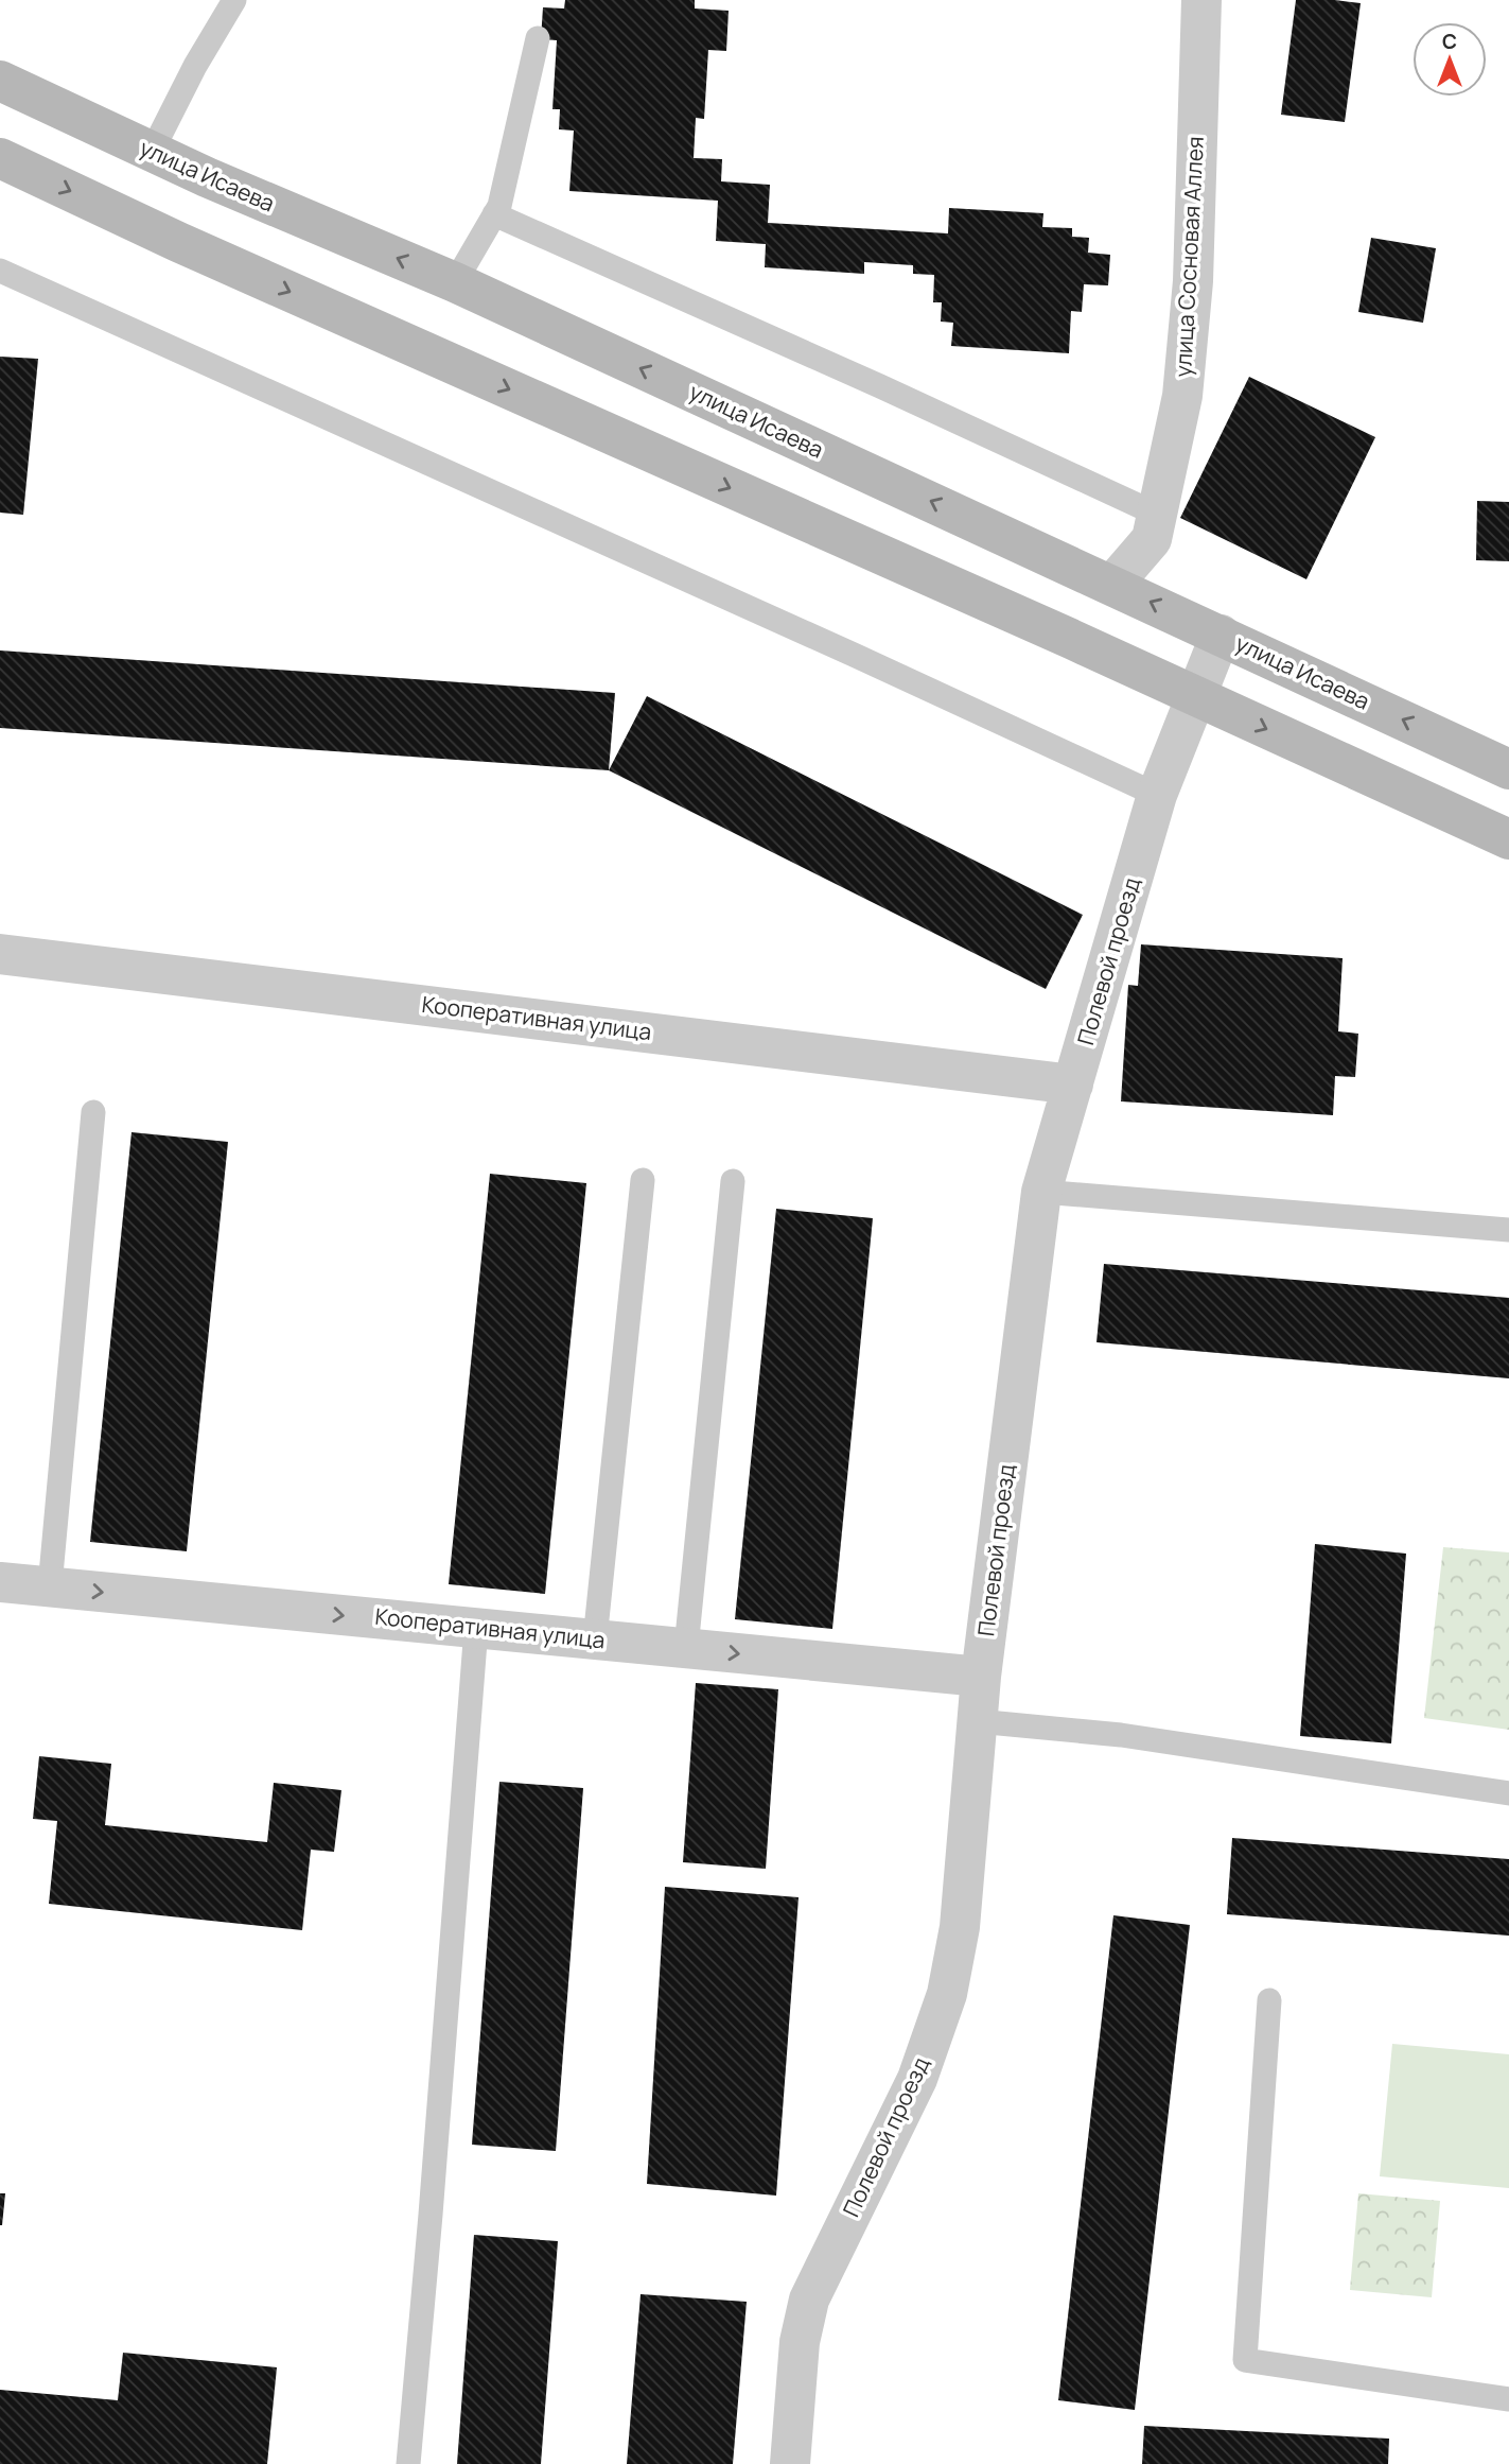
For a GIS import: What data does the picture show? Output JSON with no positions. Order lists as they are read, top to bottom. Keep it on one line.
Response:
{"streets":{"main road":["улица Исаева"],"street":["улица Сосновая Аллея","Полевой проезд","Кооперативная улица"]},"crossings":[["улица Исаева","улица Сосновая Аллея"],["улица Исаева","Полевой проезд"],["Полевой проезд","Кооперативная улица"]],"one_way":["Кооперативная улица"],"north":"top"}
